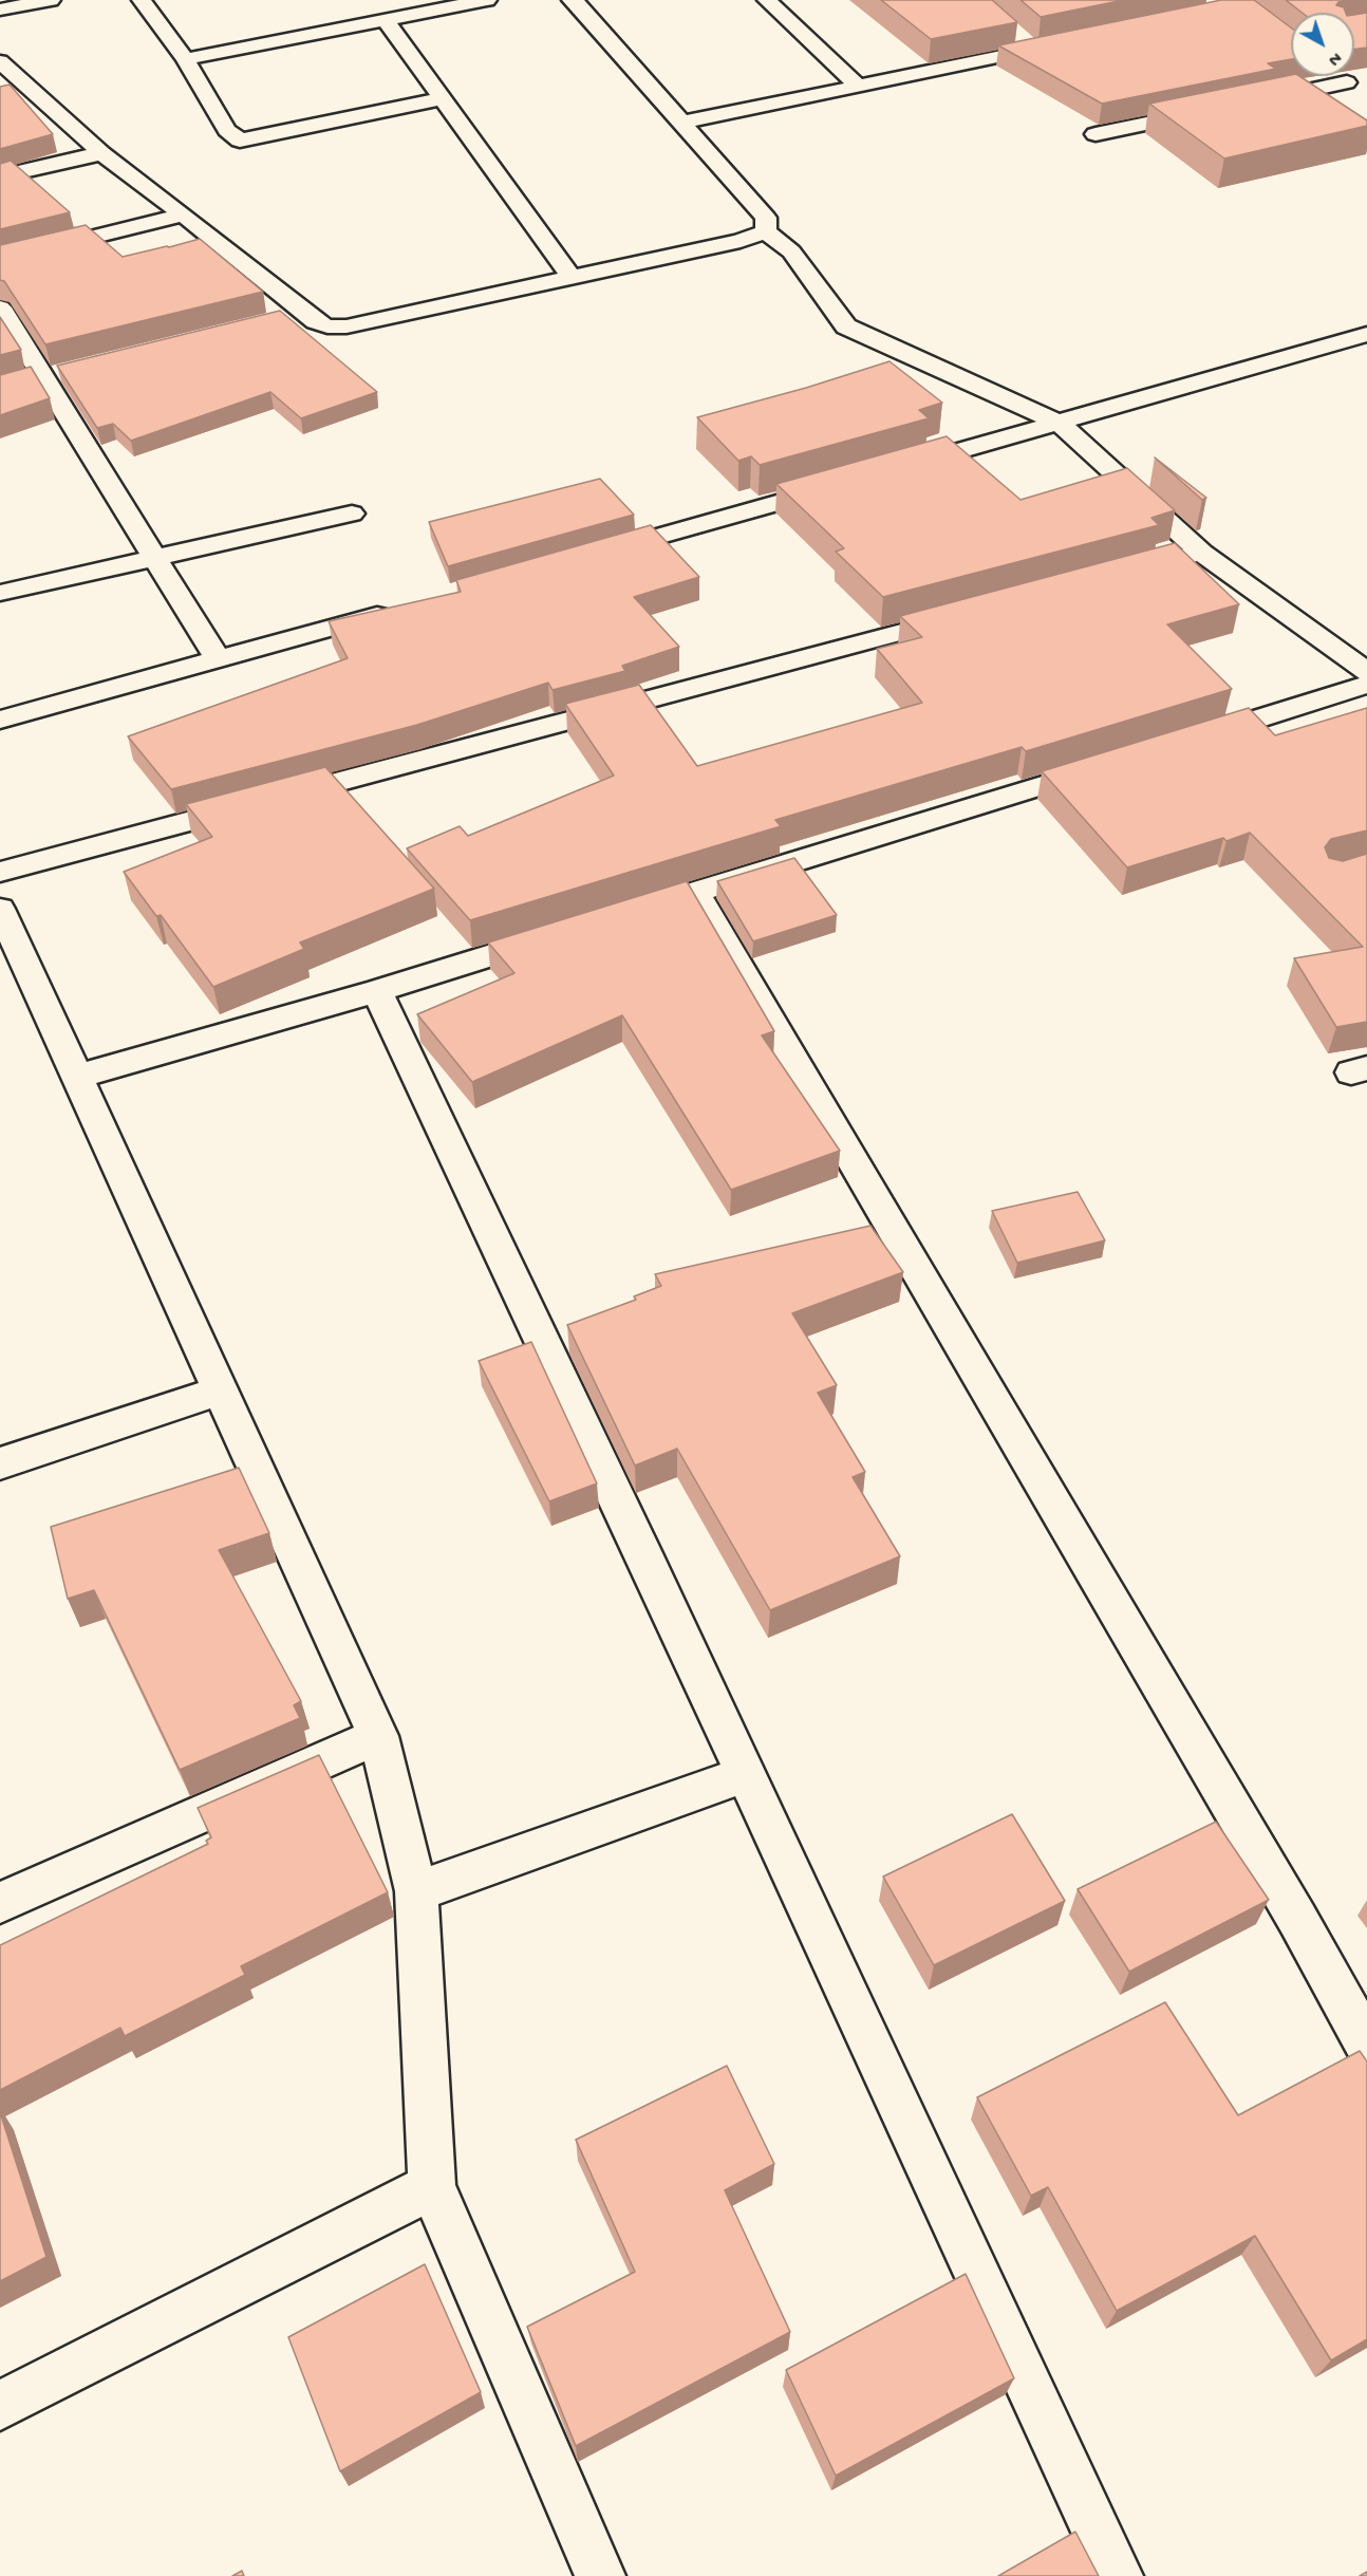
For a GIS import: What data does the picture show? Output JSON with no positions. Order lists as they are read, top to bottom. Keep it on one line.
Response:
{"north":"bottom right"}
